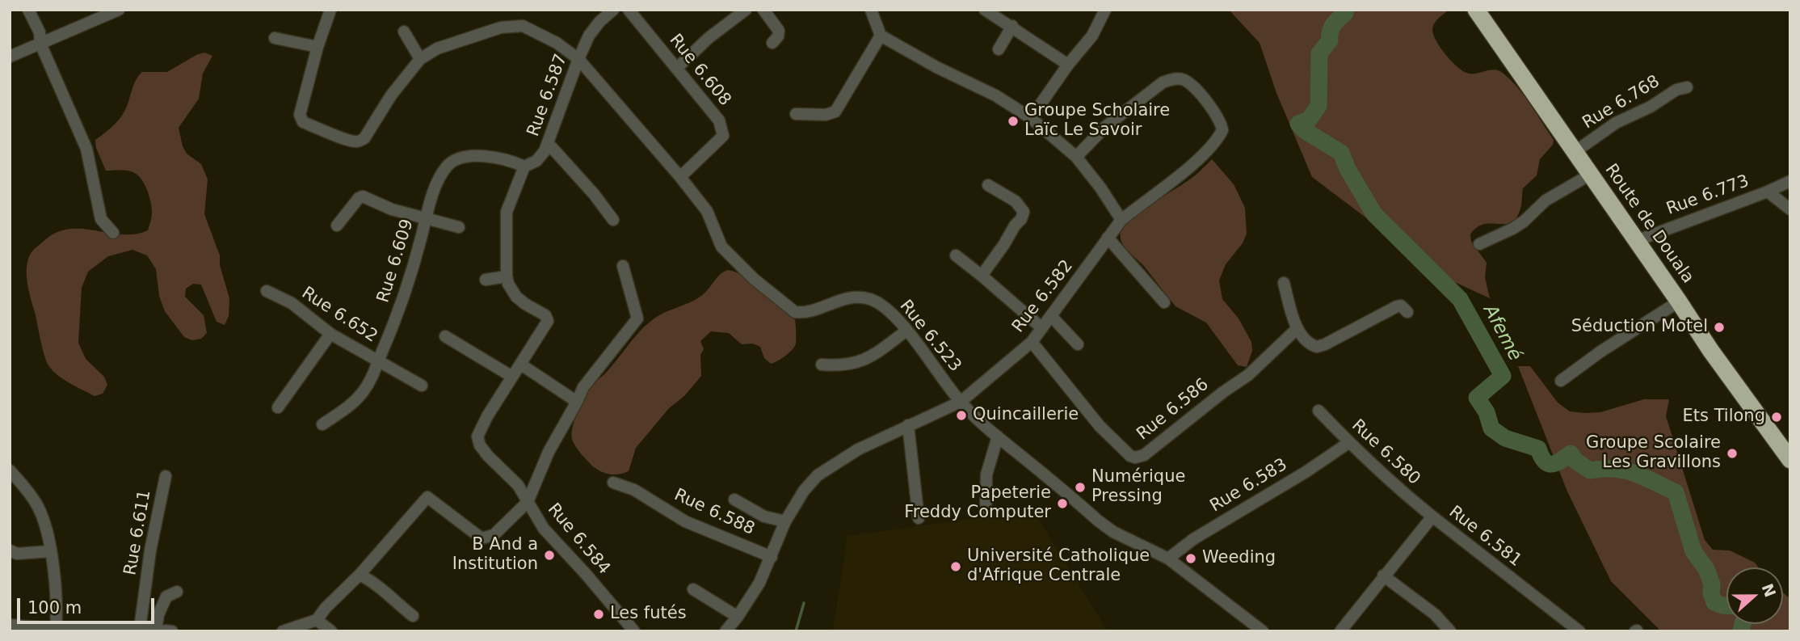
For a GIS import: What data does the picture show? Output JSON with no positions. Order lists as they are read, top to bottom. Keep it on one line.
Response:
{"streets":{"highway":["Route de Douala"],"street":["Rue 6.608","Rue 6.587","Rue 6.768","Rue 6.773","Rue 6.609","Rue 6.582","Rue 6.652","Rue 6.523","Rue 6.586","Rue 6.580","Rue 6.583","Rue 6.588","Rue 6.611","Rue 6.581","Rue 6.584"]},"crossings":[["Rue 6.608","Rue 6.523"],["Rue 6.587","Rue 6.609"],["Rue 6.587","Rue 6.523"],["Rue 6.768","Route de Douala"],["Rue 6.773","Route de Douala"],["Rue 6.609","Rue 6.652"],["Rue 6.582","Rue 6.523"],["Rue 6.582","Rue 6.586"],["Rue 6.582","Rue 6.588"],["Rue 6.523","Rue 6.583"],["Rue 6.580","Rue 6.583"],["Rue 6.580","Rue 6.581"]],"water":["Afemé"],"places":["Groupe Scholaire Laïc Le Savoir","Séduction Motel","Quincaillerie","Ets Tilong","Groupe Scolaire Les Gravillons","Numérique Pressing","Papeterie Freddy Computer","B And a Institution","Weeding","Université Catholique d'Afrique Centrale","Les futés"],"scale_bar":"100 m","north":"right"}
